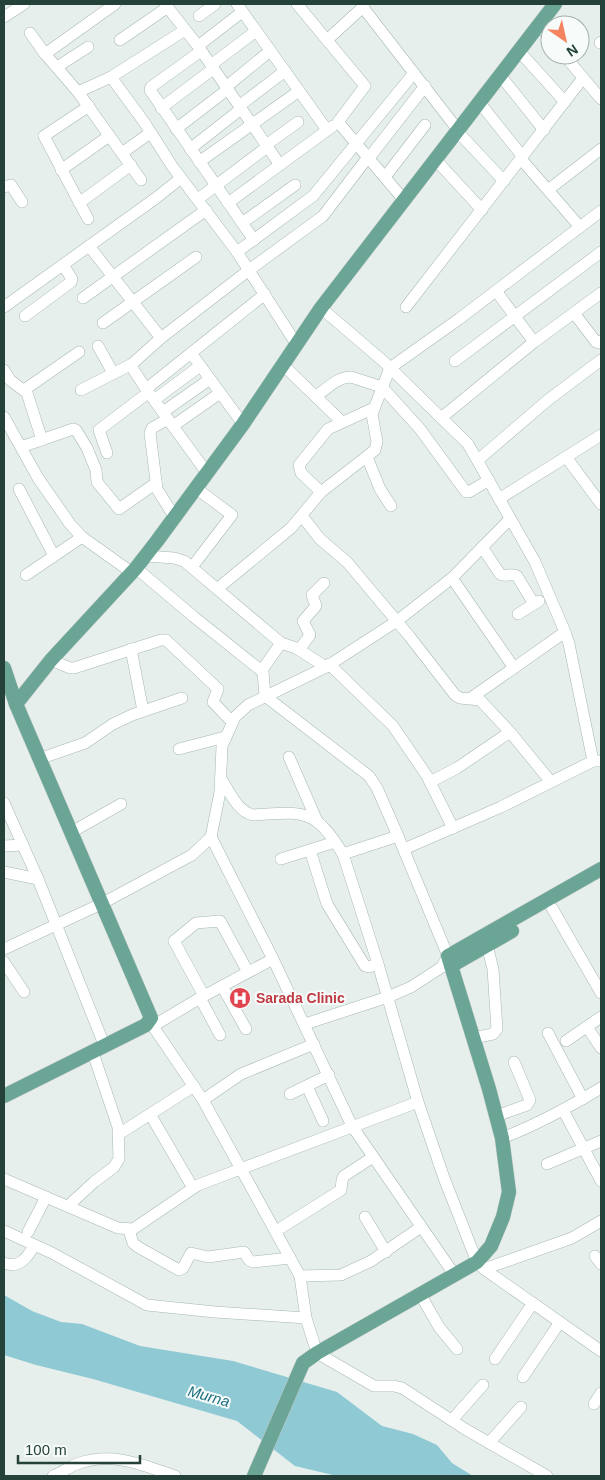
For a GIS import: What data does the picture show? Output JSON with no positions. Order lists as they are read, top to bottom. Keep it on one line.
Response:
{"water":["Murna"],"places":{"hospital":["Sarada Clinic"]},"scale_bar":"100 m","north":"bottom right"}
